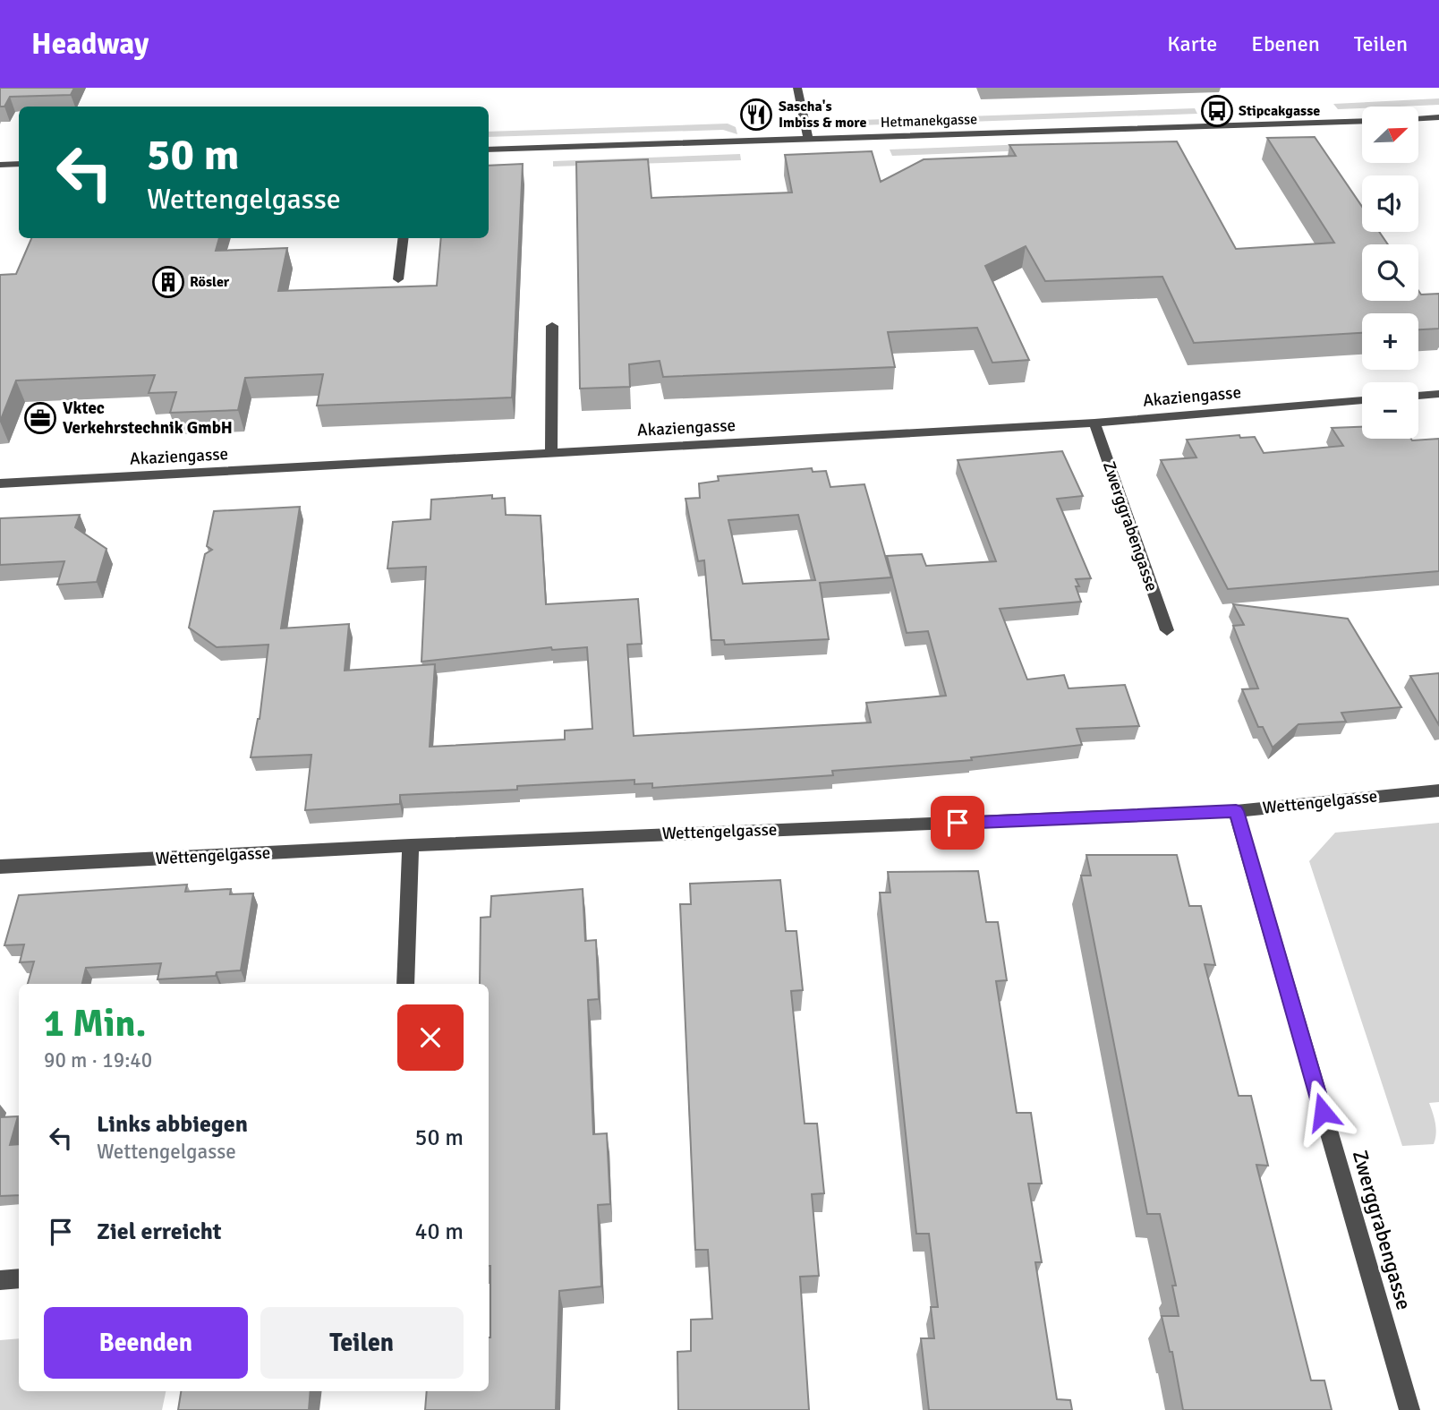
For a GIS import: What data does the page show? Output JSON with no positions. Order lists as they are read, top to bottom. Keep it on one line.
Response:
{"streets":{"street":["Hetmanekgasse","Akaziengasse","Zwerggrabengasse","Wettengelgasse"]},"crossings":[["Akaziengasse","Zwerggrabengasse"],["Zwerggrabengasse","Wettengelgasse"]],"places":{"bus stop":["Stipcakgasse"],"restaurant":["Sascha's Imbiss & more"],"building":["Rösler"],"office":["Vktec Verkehrstechnik GmbH"]},"north":"top right","page":{"header":"Headway","nav":["Karte","Ebenen","Teilen"],"map_buttons":["+","−"],"turn":["50 m","Wettengelgasse"],"heading":["1 Min.","90 m · 19:40"],"list":[{"name":"Links abbiegen","note":"Wettengelgasse","value":"50 m"},{"name":"Ziel erreicht","value":"40 m"}],"buttons":["Beenden","Teilen"]}}
